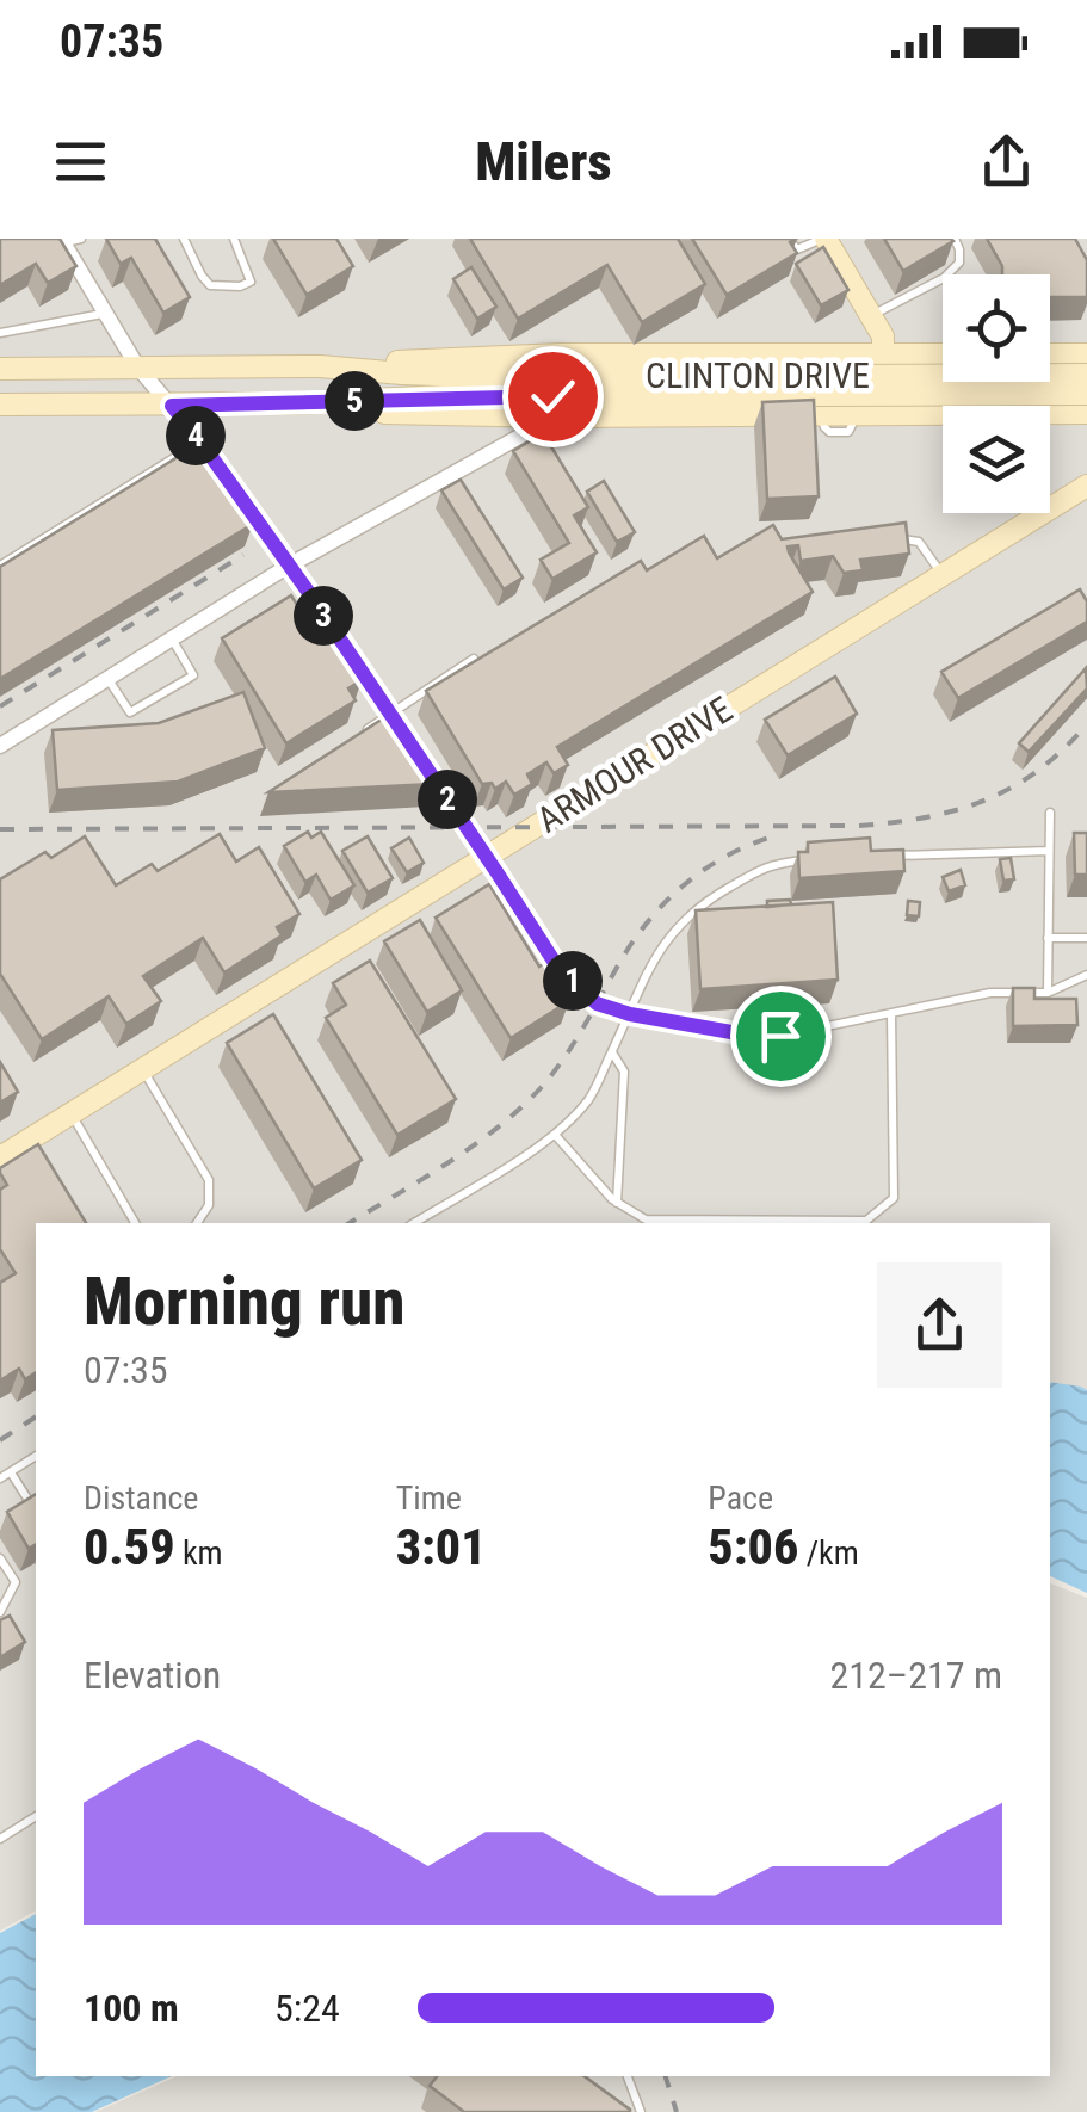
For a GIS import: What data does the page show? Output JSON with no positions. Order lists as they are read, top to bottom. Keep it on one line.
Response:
{"streets":{"street":["CLINTON DRIVE","ARMOUR DRIVE"]},"page":{"status":"07:35","header":"Milers","pins":["5","4","3","2","1"],"heading":["Morning run","07:35"],"stats":[["Distance","0.59 km"],["Time","3:01"],["Pace","5:06 /km"]],"chart":["Elevation","212–217 m"],"list":[{"name":"100 m","note":"5:24"}]}}
